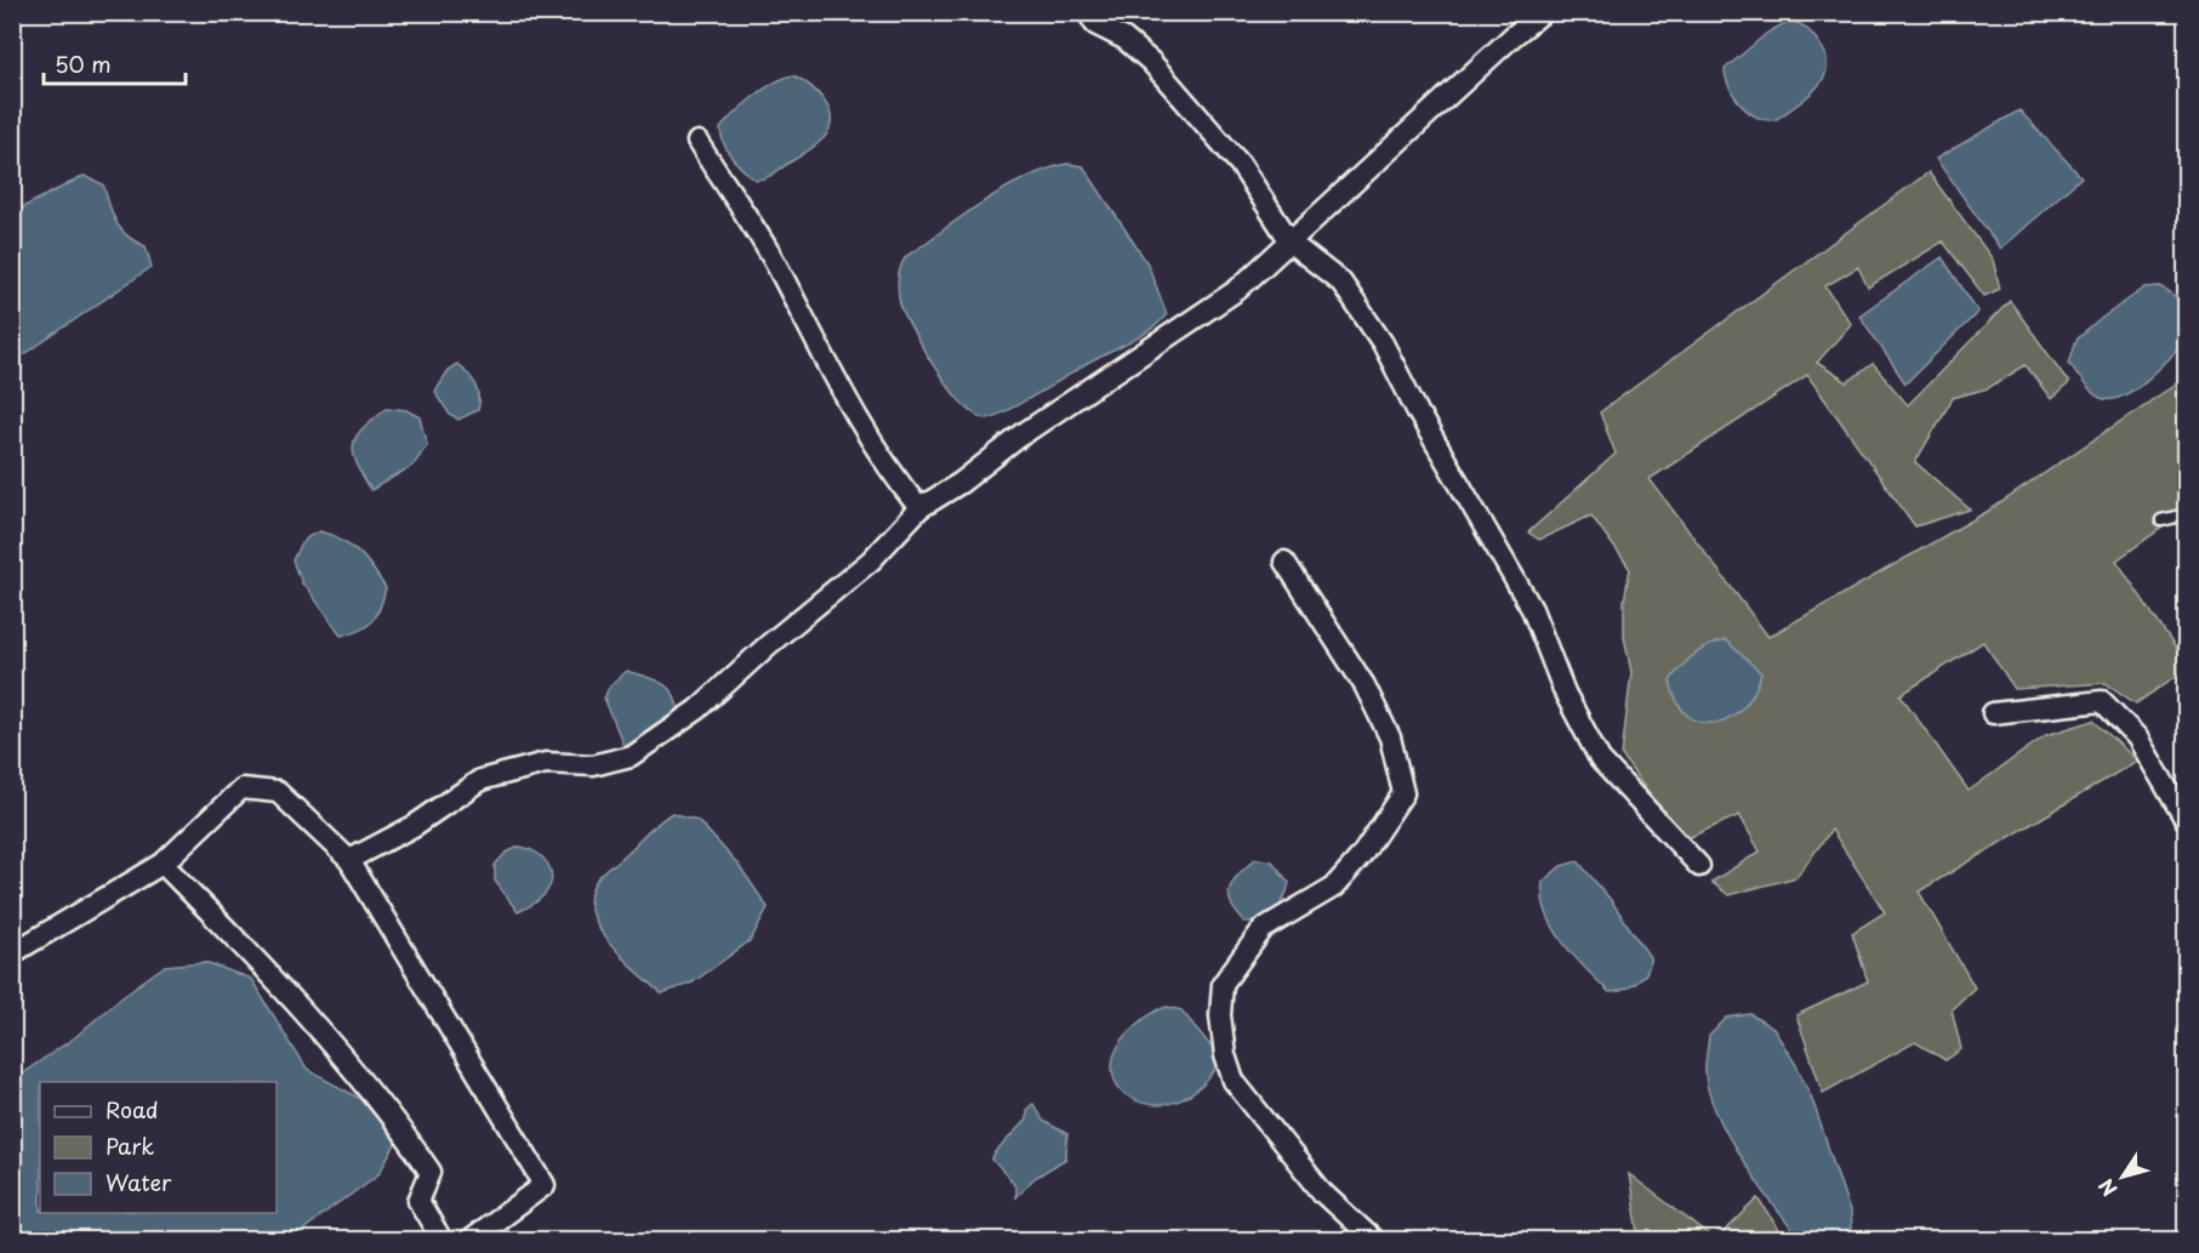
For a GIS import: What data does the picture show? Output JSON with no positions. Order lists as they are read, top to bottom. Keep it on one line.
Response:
{"legend":["Road","Park","Water"],"scale_bar":"50 m","north":"bottom left"}
